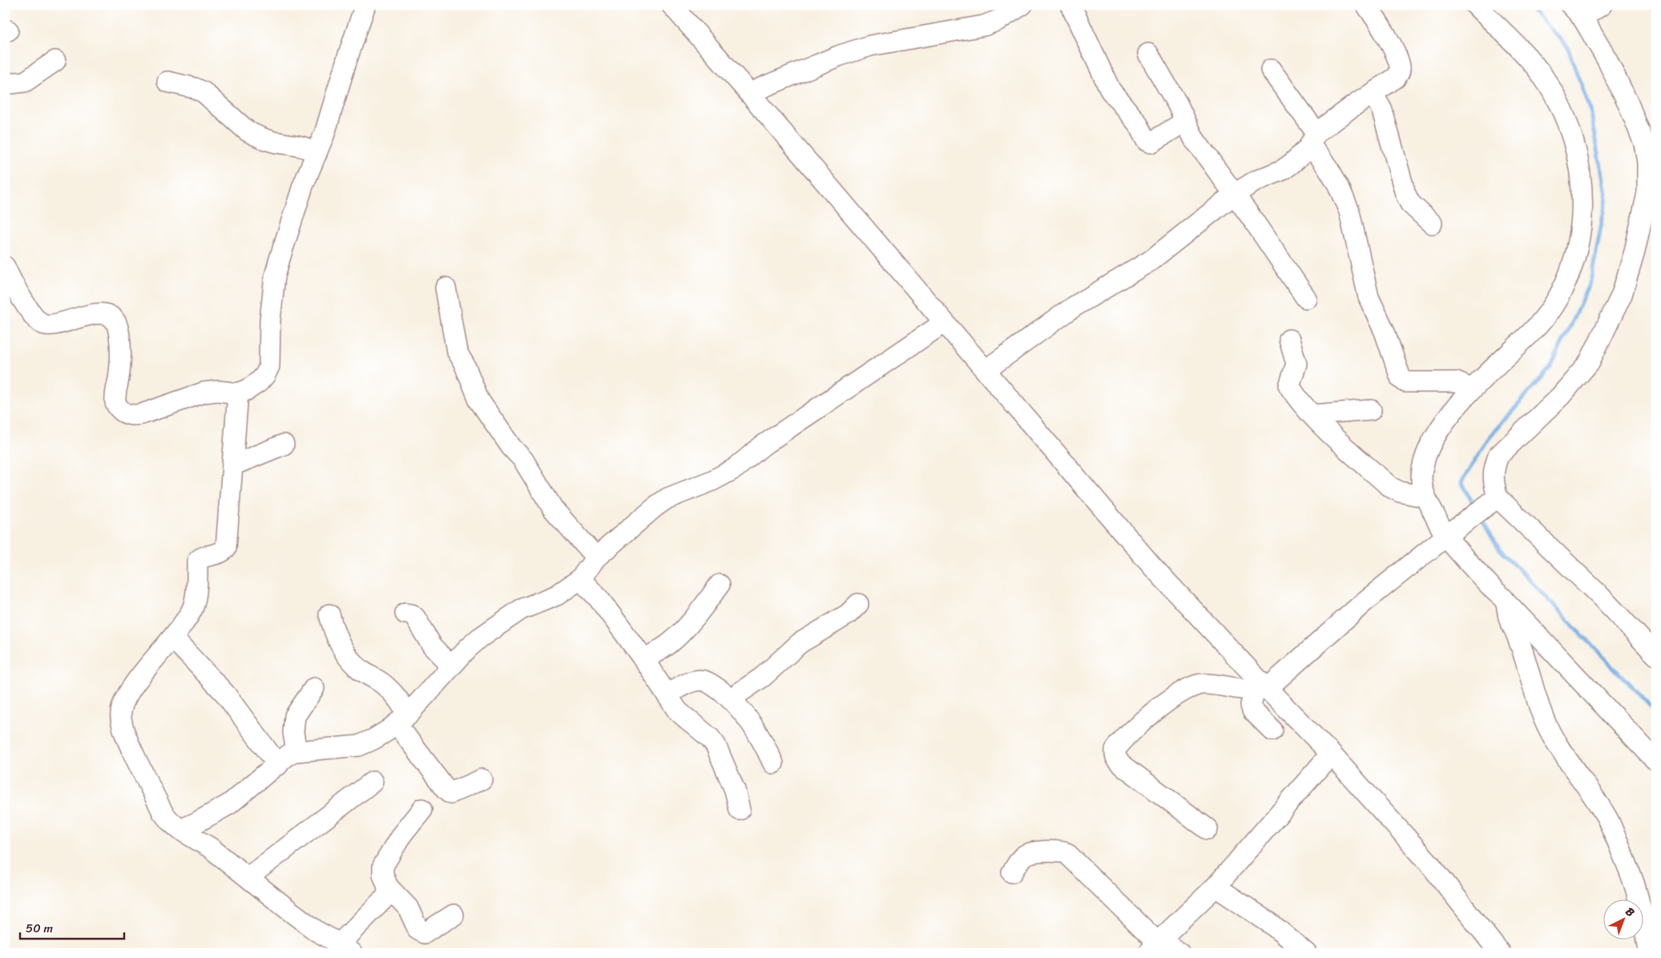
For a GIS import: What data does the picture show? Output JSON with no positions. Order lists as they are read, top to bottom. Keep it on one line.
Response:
{"scale_bar":"50 m","north":"top right"}
